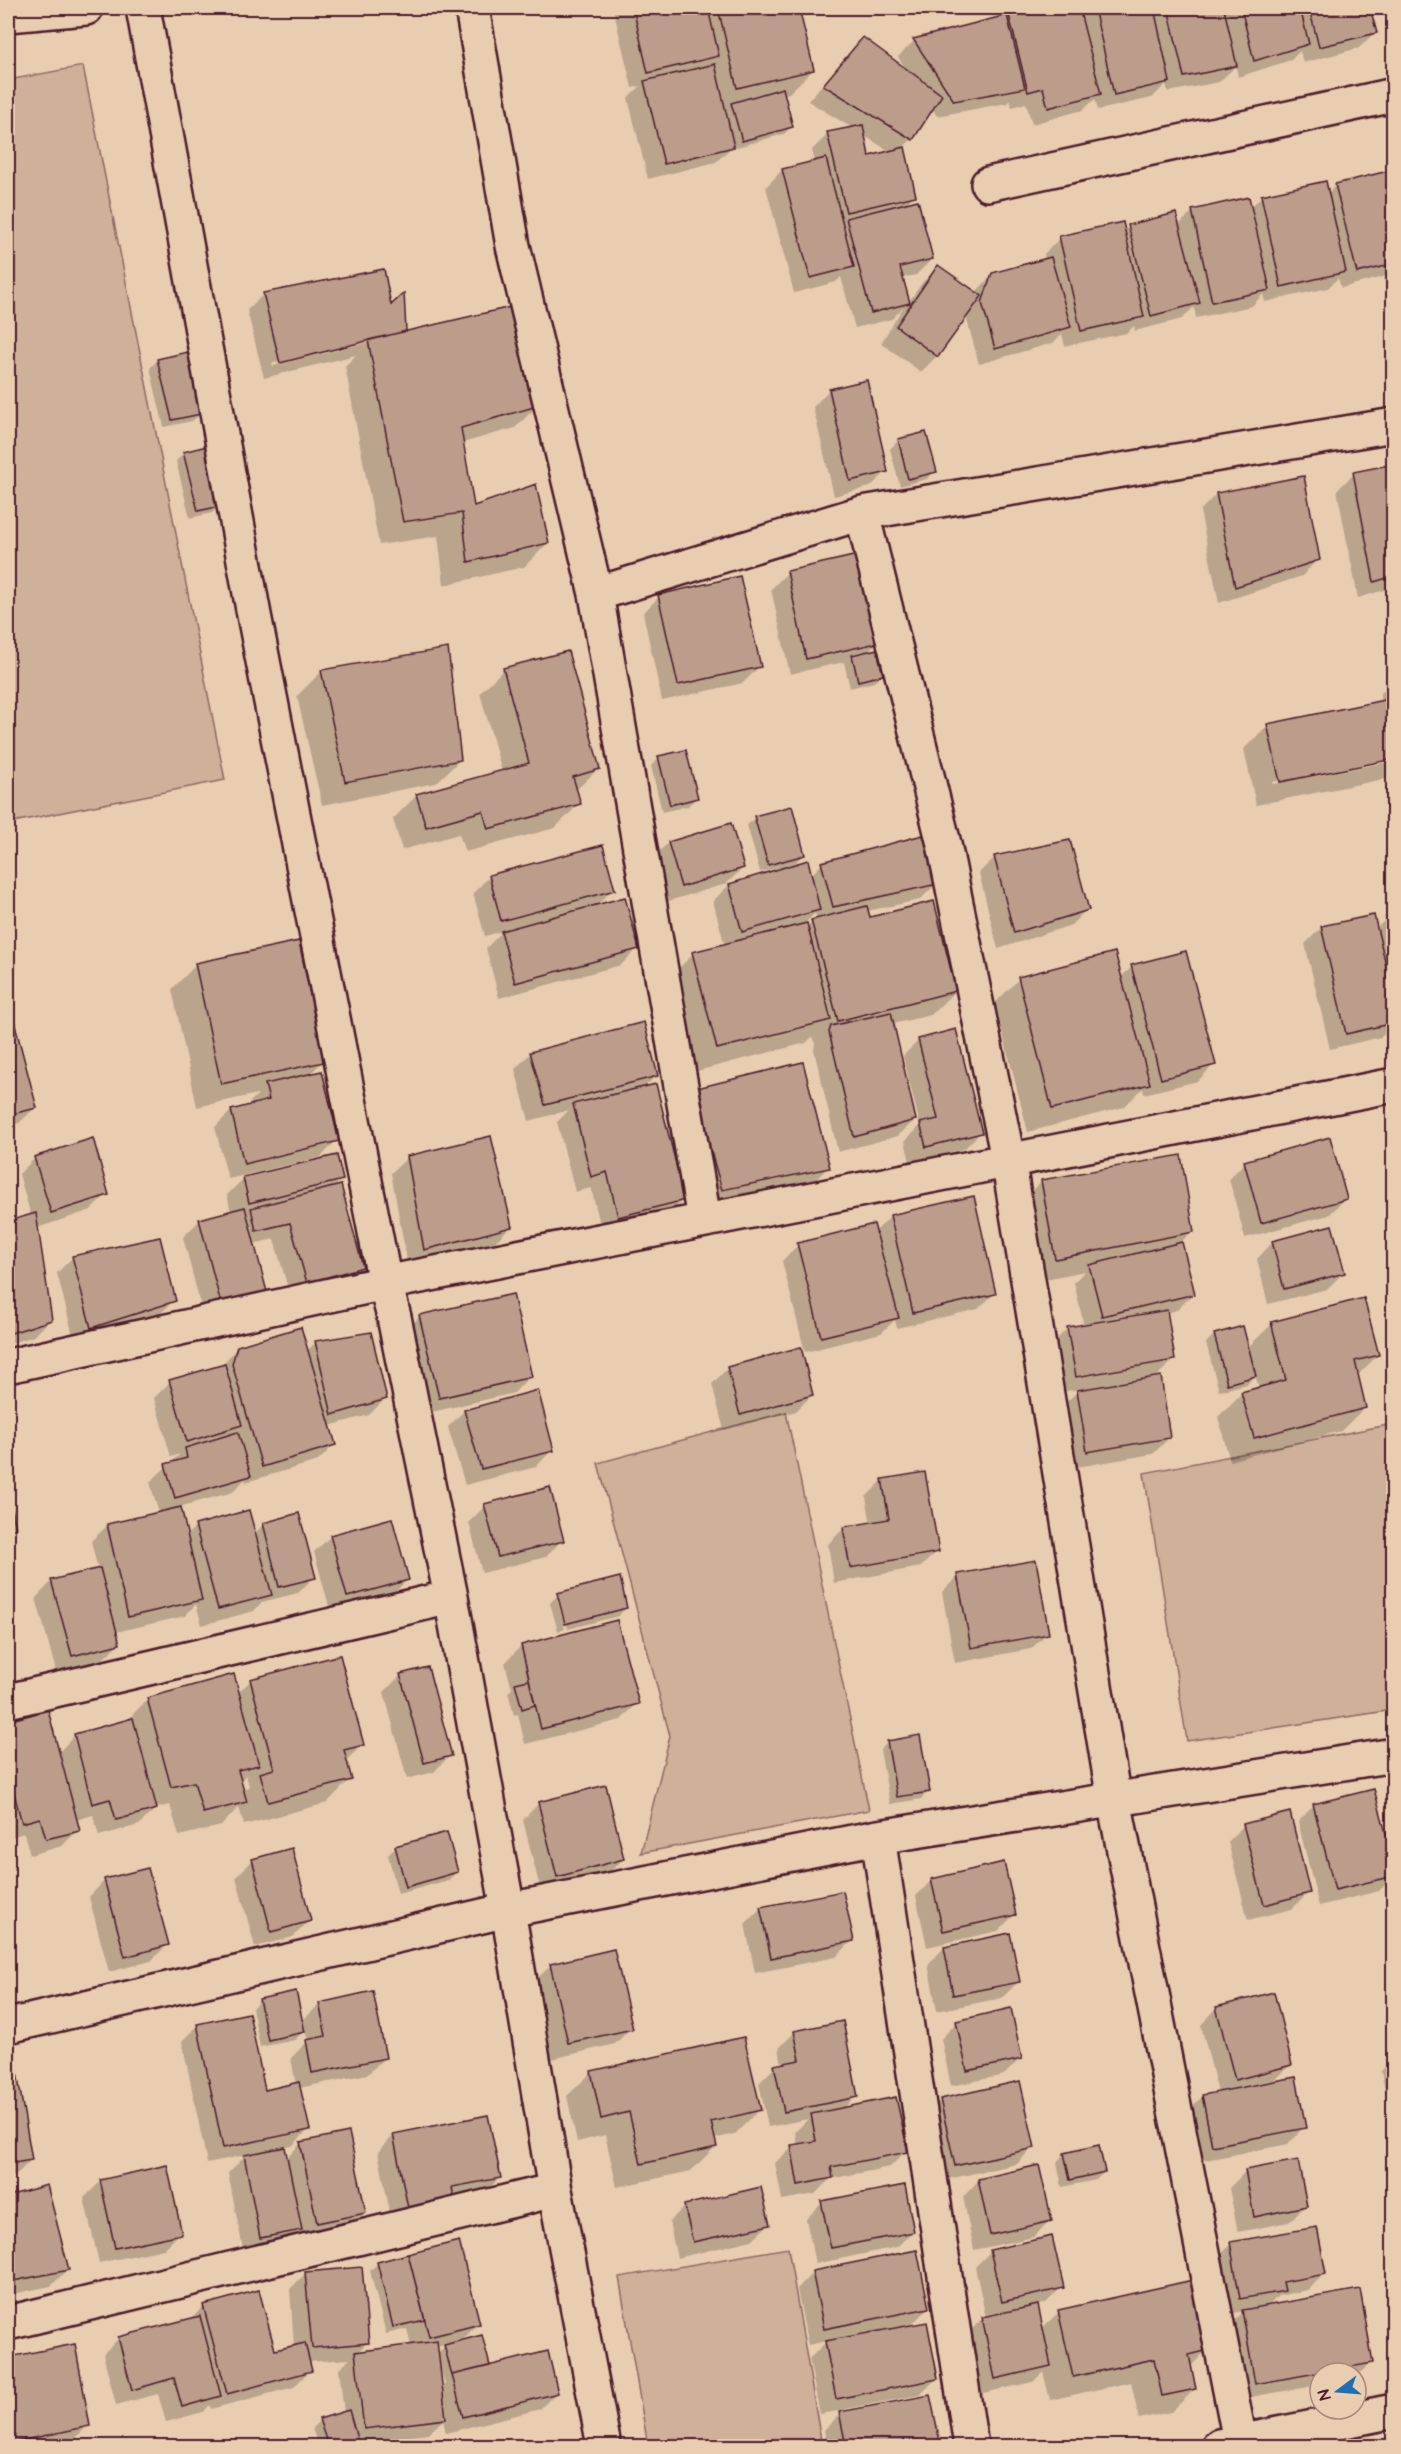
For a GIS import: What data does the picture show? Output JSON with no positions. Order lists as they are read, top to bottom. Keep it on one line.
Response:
{"north":"left"}
